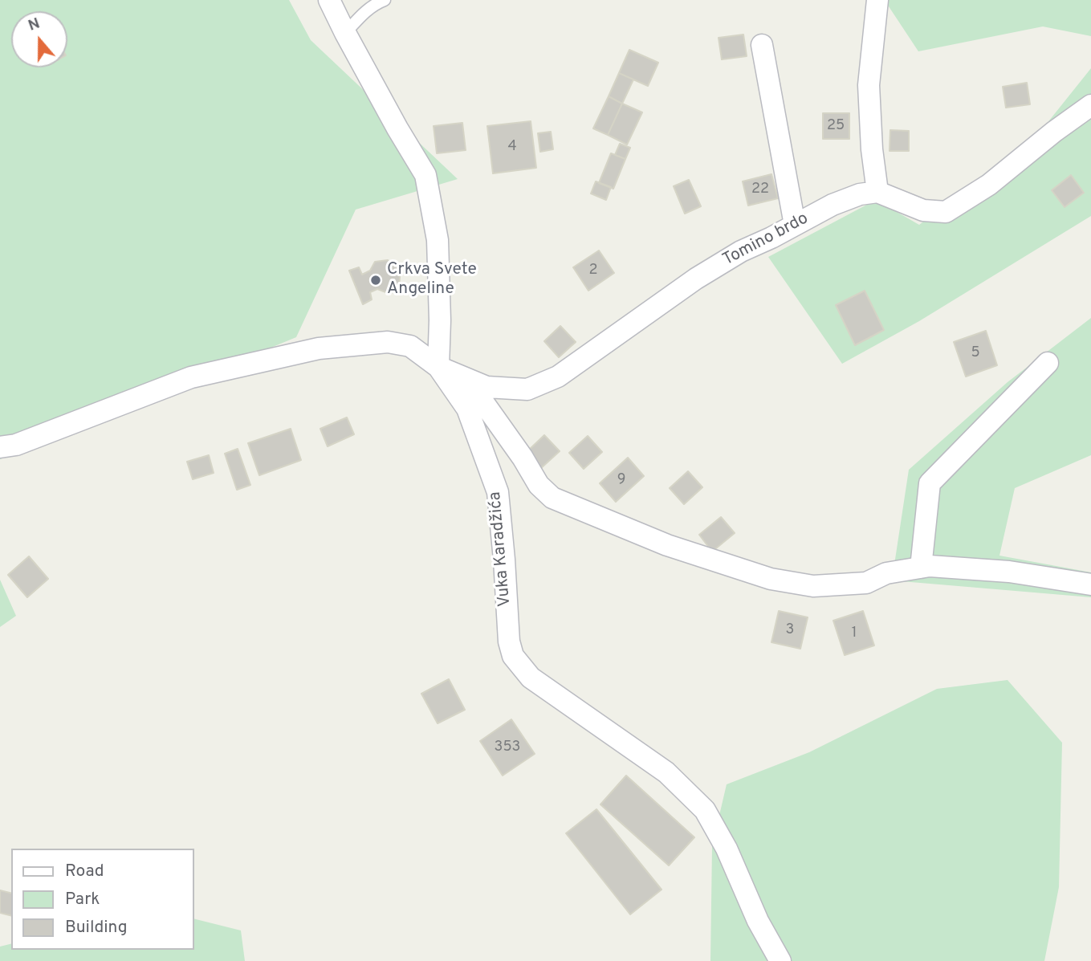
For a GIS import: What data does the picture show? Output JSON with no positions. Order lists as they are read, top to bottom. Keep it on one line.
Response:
{"streets":{"street":["Tomino brdo","Vuka Karadžića"]},"crossings":[["Tomino brdo","Vuka Karadžića"]],"places":["Crkva Svete Angeline"],"house_numbers":["25","4","22","2","5","9","3","1","353"],"legend":["Road","Park","Building"],"north":"top"}
